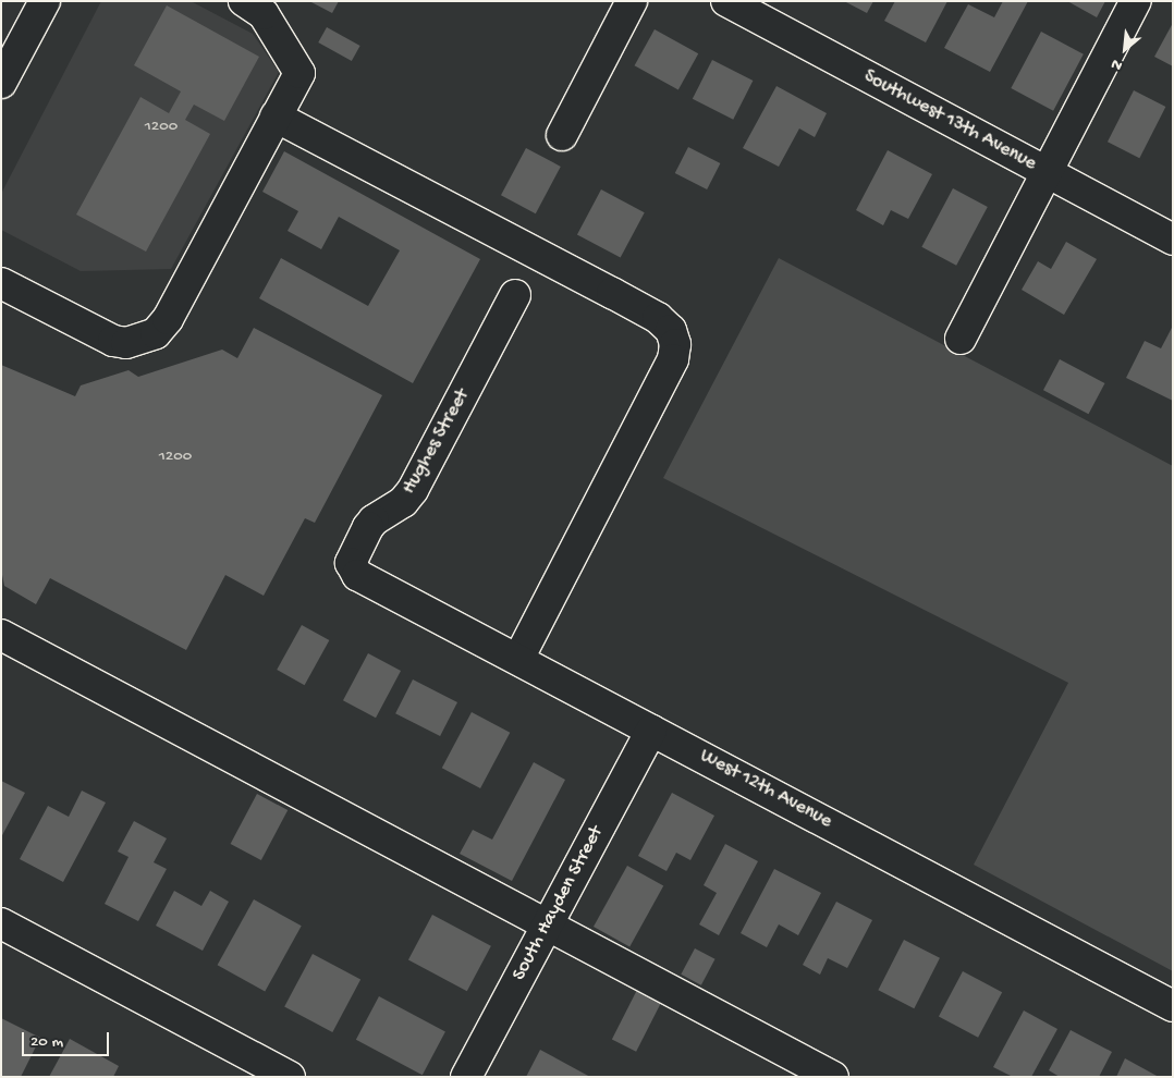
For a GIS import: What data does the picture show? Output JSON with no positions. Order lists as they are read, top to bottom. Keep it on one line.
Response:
{"streets":{"street":["Southwest 13th Avenue","Hughes Street","West 12th Avenue","South Hayden Street"]},"crossings":[["Hughes Street","West 12th Avenue"],["West 12th Avenue","South Hayden Street"]],"house_numbers":["1200","1200"],"scale_bar":"20 m","north":"bottom left"}
